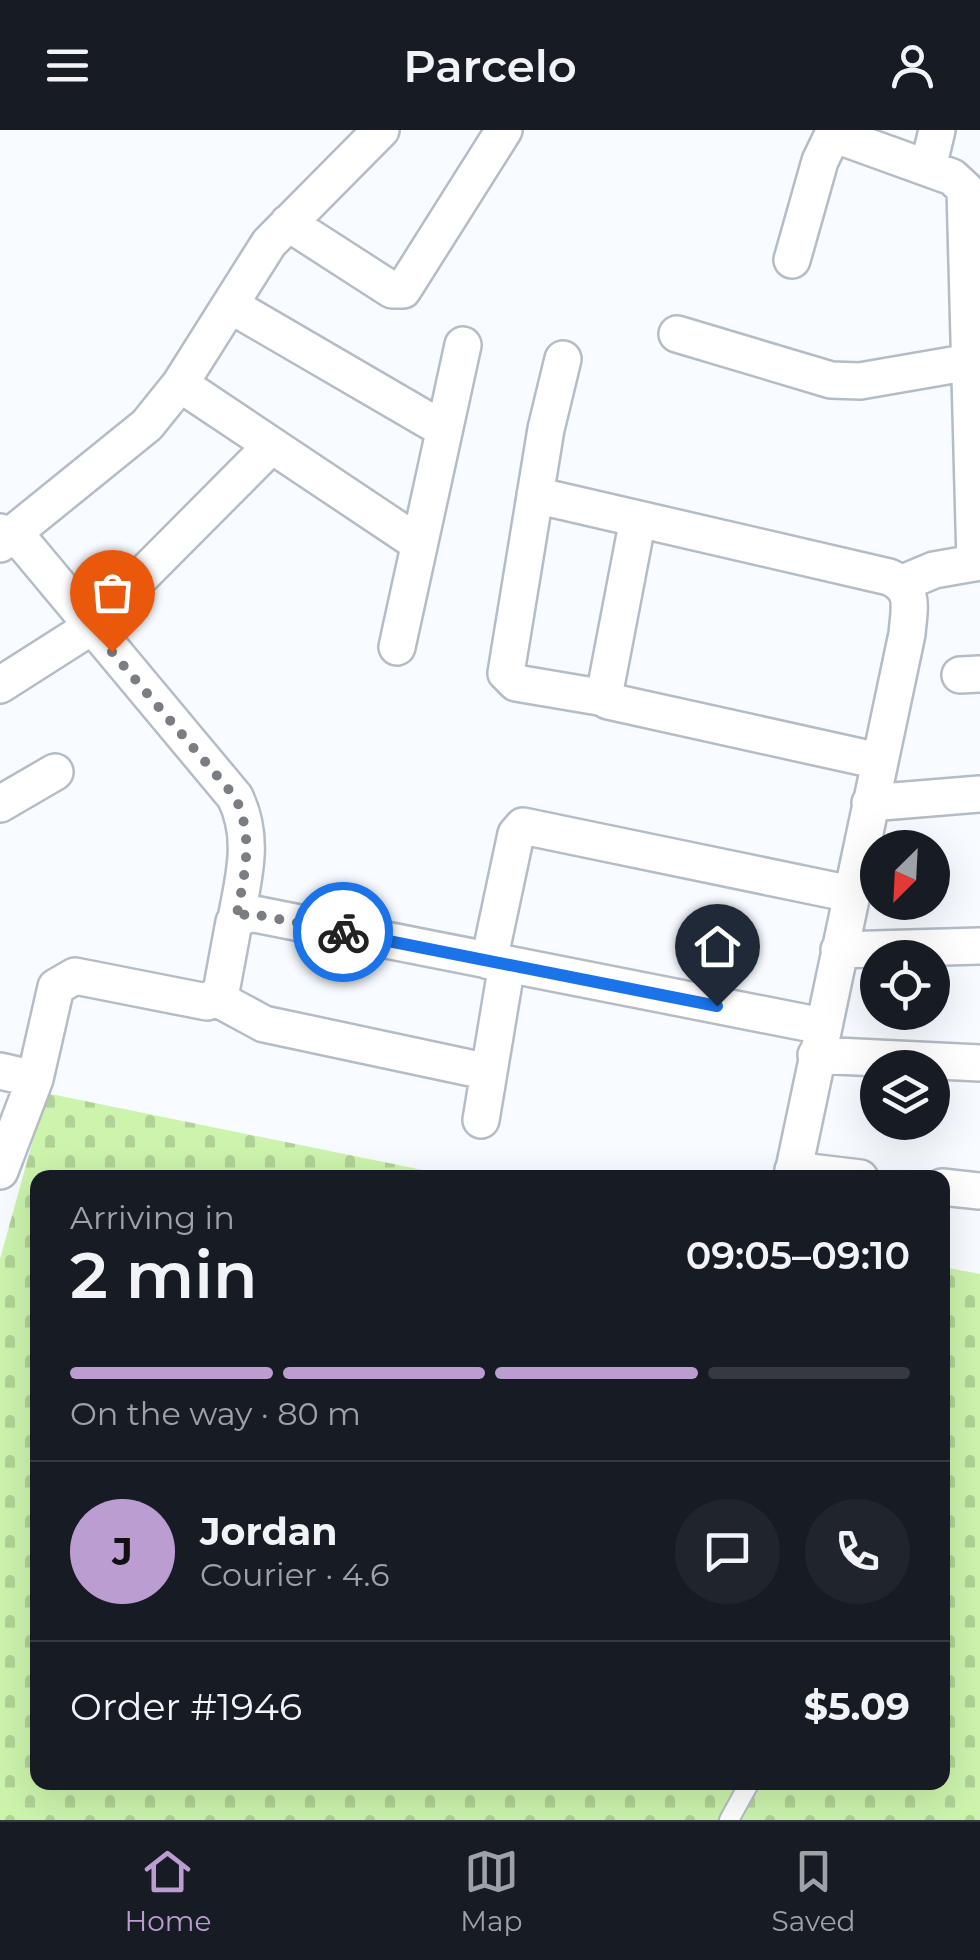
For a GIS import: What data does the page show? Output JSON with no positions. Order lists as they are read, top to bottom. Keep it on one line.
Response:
{"north":"bottom left","page":{"header":"Parcelo","heading":["2 min","Arriving in","09:05–09:10"],"panel":["Jordan","Courier · 4.6","Order #1946","$5.09"],"bar":"On the way · 80 m","round":"J","tabs":["Home","Map","Saved"]}}
